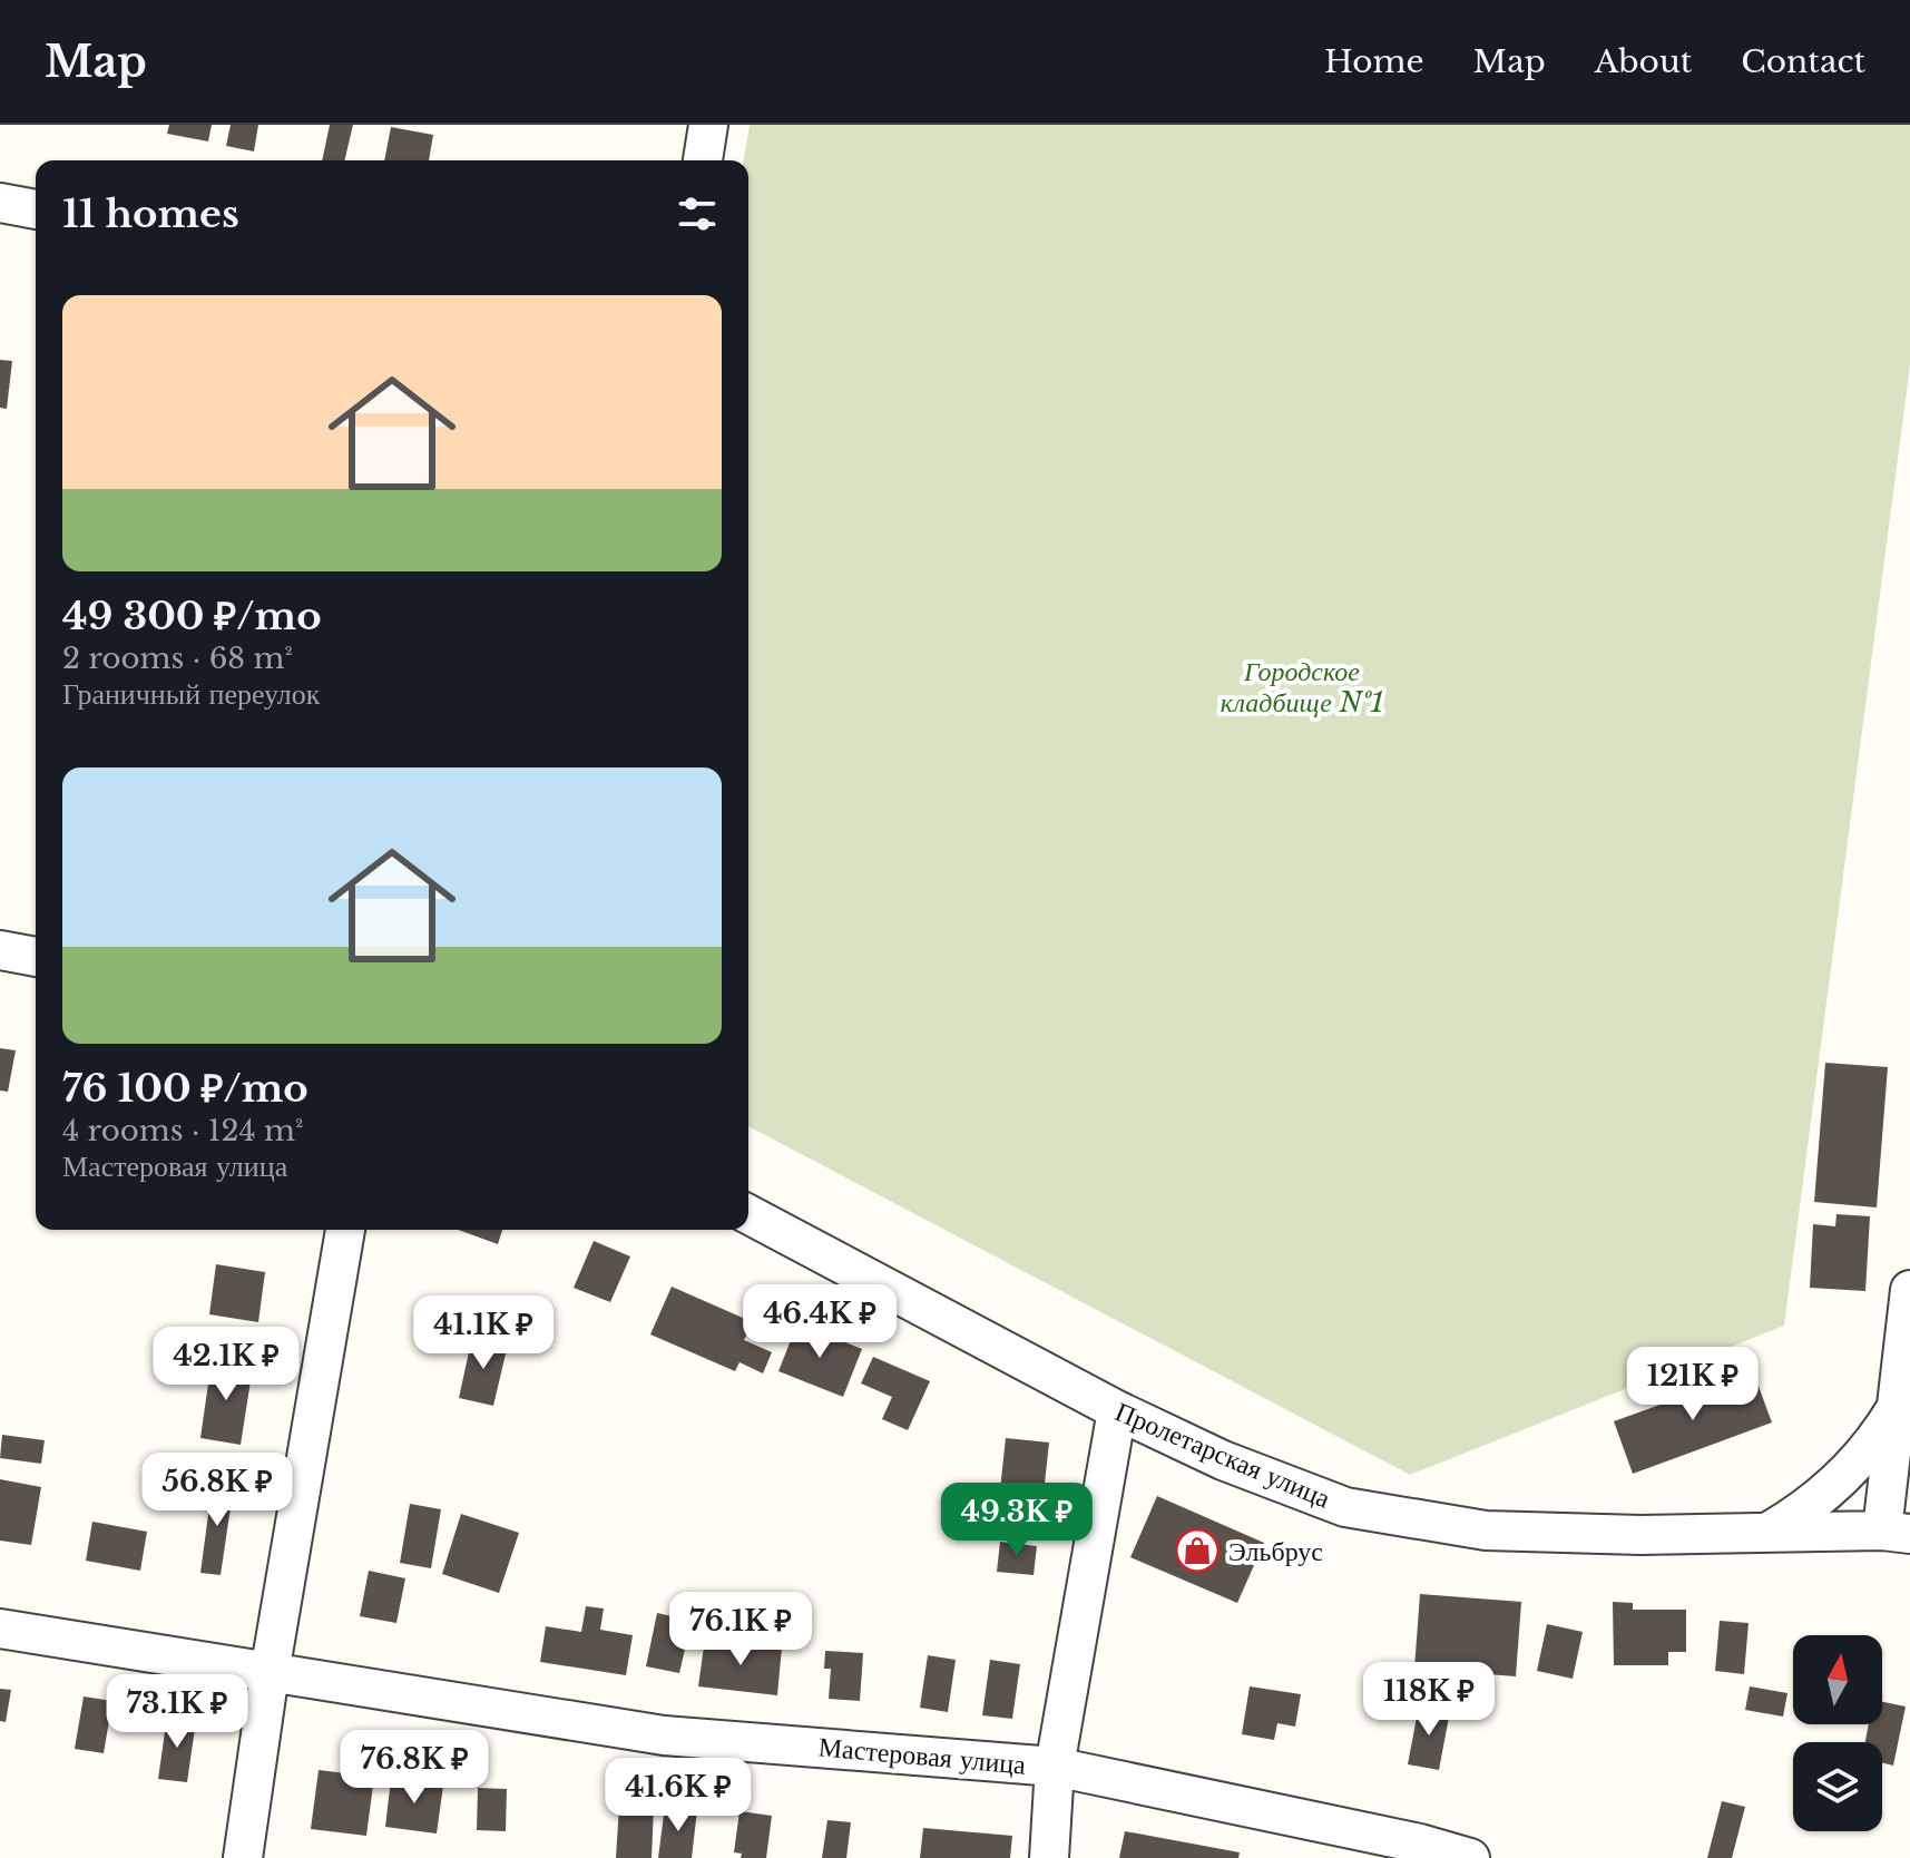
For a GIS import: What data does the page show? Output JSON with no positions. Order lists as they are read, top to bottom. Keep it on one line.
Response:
{"streets":{"street":["Пролетарская улица","Мастеровая улица"]},"parks":["Городское кладбище №1"],"places":{"shop":["Эльбрус"]},"north":"top","page":{"header":"Map","nav":["Home","Map","About","Contact"],"heading":"11 homes","list":[{"name":"49 300 ₽/mo","note":"2 rooms · 68 m² · Граничный переулок"},{"name":"76 100 ₽/mo","note":"4 rooms · 124 m² · Мастеровая улица"}],"price":["46.4K ₽","41.1K ₽","42.1K ₽","121K ₽","56.8K ₽","49.3K ₽","76.1K ₽","118K ₽","73.1K ₽","76.8K ₽","41.6K ₽"]}}
